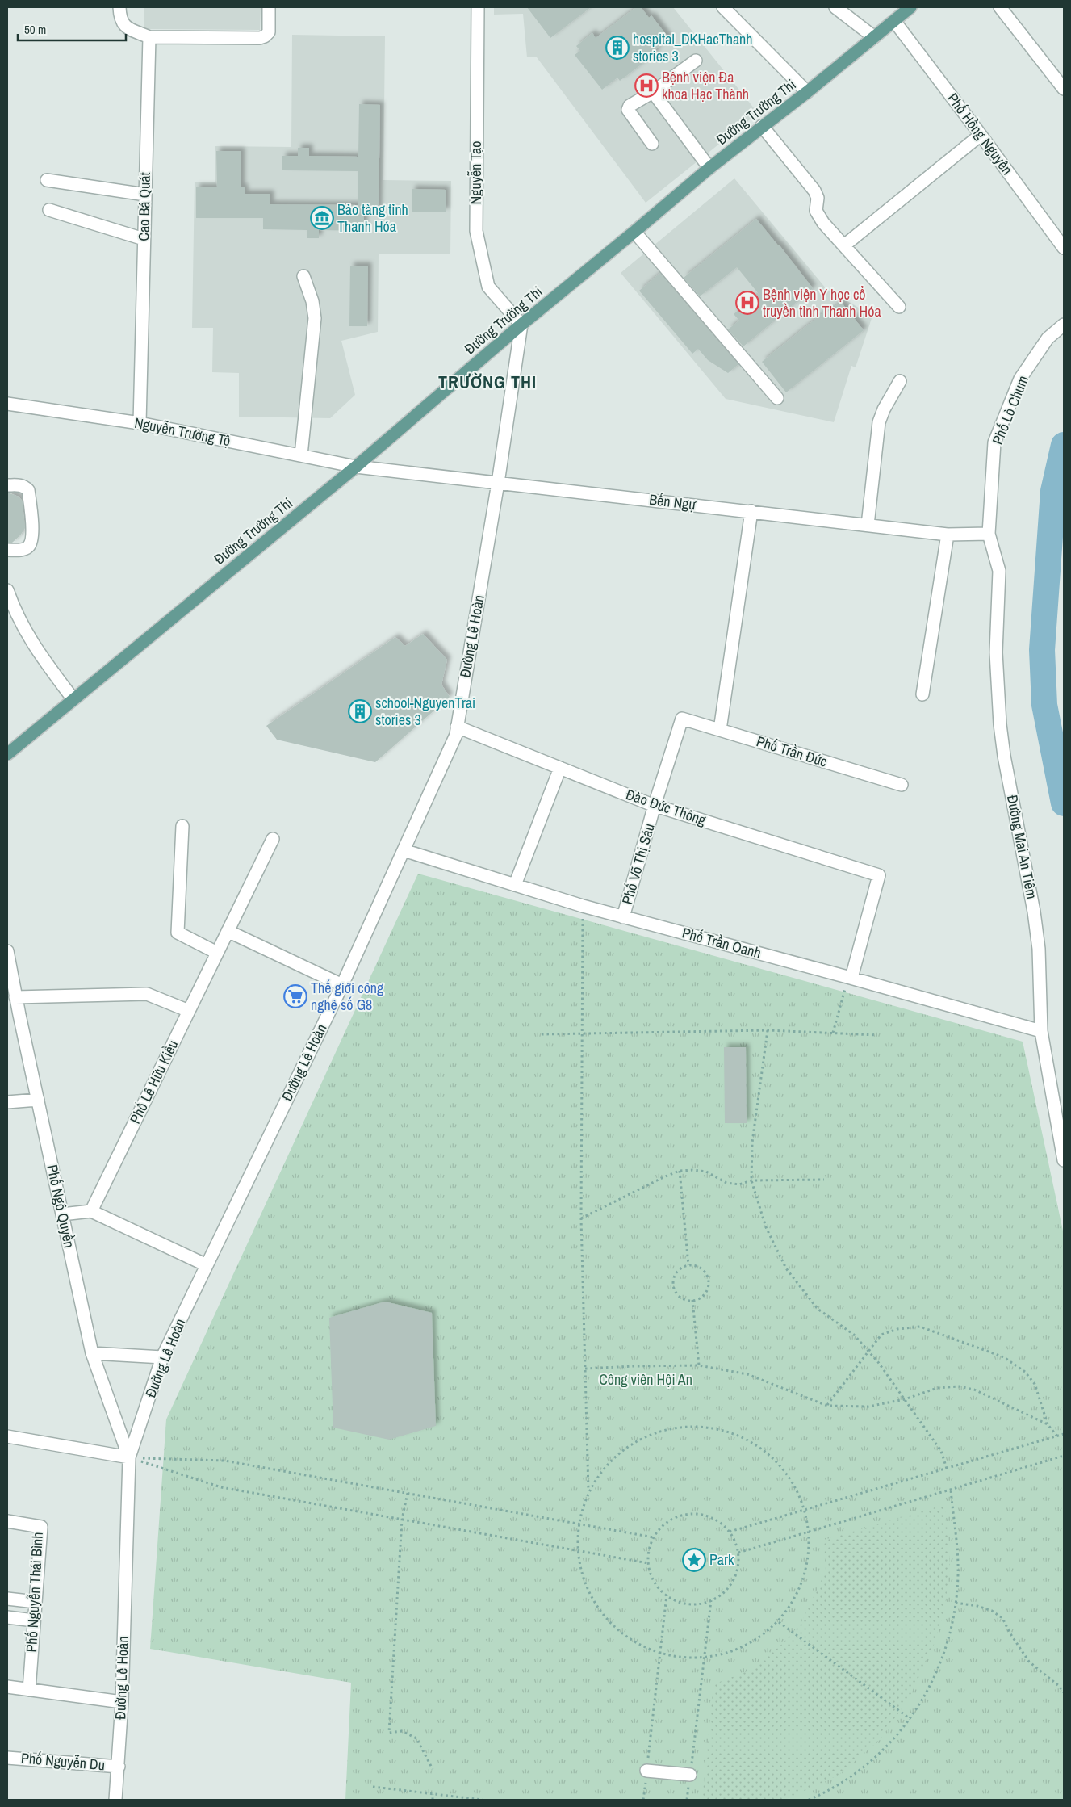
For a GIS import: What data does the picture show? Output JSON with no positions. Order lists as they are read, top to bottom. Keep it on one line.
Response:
{"streets":{"main road":["Đường Trường Thi"],"street":["Phố Hồng Nguyên","Nguyễn Tạo","Cao Bá Quát","Phố Lò Chum","Nguyễn Trường Tộ","Bến Ngự","Đường Lê Hoàn","Phố Trần Đức","Đào Đức Thông","Đường Mai An Tiêm","Phố Võ Thị Sáu","Phố Trần Oanh","Phố Lê Hữu Kiều","Phố Ngô Quyền","Phố Nguyễn Thái Bình","Phố Nguyễn Du"]},"crossings":[["Đường Trường Thi","Phố Hồng Nguyên"],["Đường Trường Thi","Nguyễn Tạo"],["Đường Trường Thi","Nguyễn Trường Tộ"],["Đường Trường Thi","Bến Ngự"],["Đường Trường Thi","Đường Lê Hoàn"],["Nguyễn Tạo","Đường Lê Hoàn"],["Cao Bá Quát","Nguyễn Trường Tộ"],["Phố Lò Chum","Bến Ngự"],["Phố Lò Chum","Đường Mai An Tiêm"],["Nguyễn Trường Tộ","Bến Ngự"],["Bến Ngự","Đường Lê Hoàn"],["Bến Ngự","Đường Mai An Tiêm"],["Đường Lê Hoàn","Đào Đức Thông"],["Đường Lê Hoàn","Phố Trần Oanh"],["Đường Lê Hoàn","Phố Ngô Quyền"],["Đường Lê Hoàn","Phố Nguyễn Du"],["Phố Trần Đức","Phố Võ Thị Sáu"],["Đào Đức Thông","Phố Võ Thị Sáu"],["Đào Đức Thông","Phố Trần Oanh"],["Đường Mai An Tiêm","Phố Trần Oanh"],["Phố Võ Thị Sáu","Phố Trần Oanh"]],"districts":["TRƯỜNG THI"],"parks":["Công viên Hội An"],"places":{"building":["hospital_DKHacThanh stories 3","school-NguyenTrai stories 3"],"hospital":["Bệnh viện Đa khoa Hạc Thành","Bệnh viện Y học cổ truyền tỉnh Thanh Hóa"],"museum":["Bảo tàng tỉnh Thanh Hóa"],"supermarket":["Thế giới công nghệ số G8"],"place":["Park"]},"scale_bar":"50 m"}
